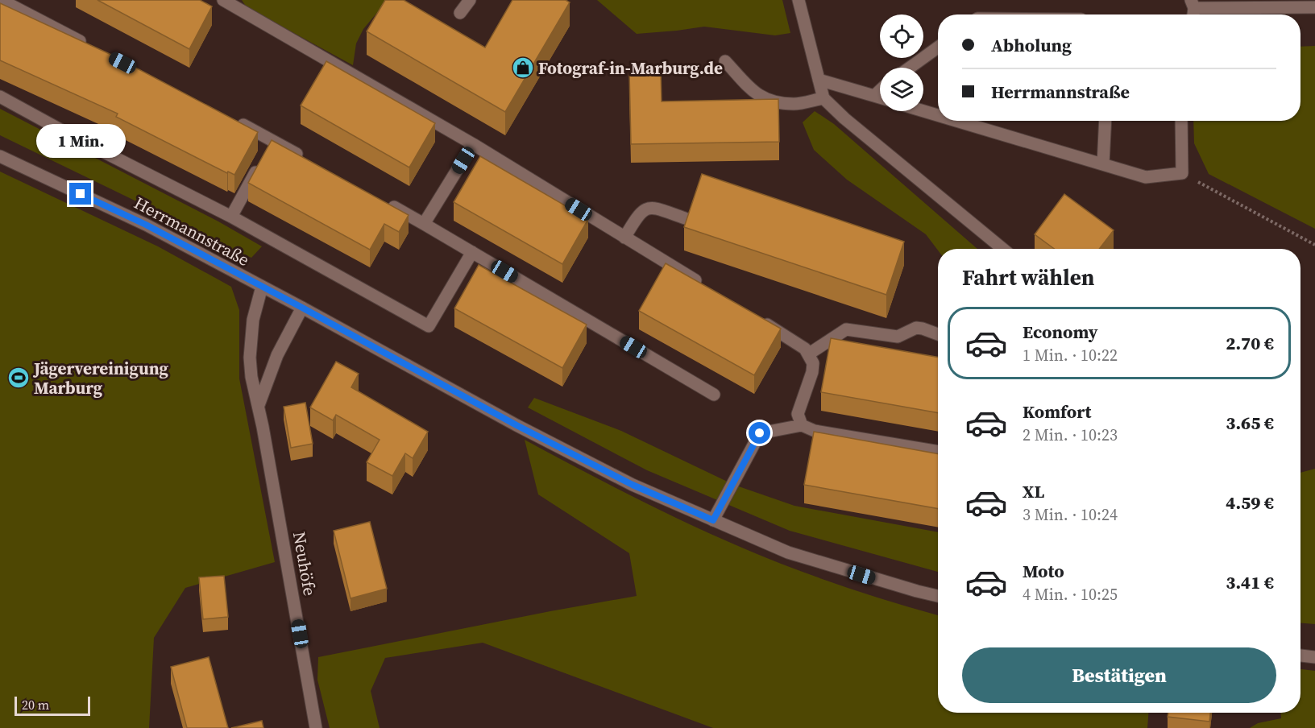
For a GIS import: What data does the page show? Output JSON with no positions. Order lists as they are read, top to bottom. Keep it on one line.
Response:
{"streets":{"street":["Herrmannstraße","Neuhöfe"]},"crossings":[["Herrmannstraße","Neuhöfe"]],"places":{"shop":["Fotograf-in-Marburg.de"],"sports":["Jägervereinigung Marburg"]},"scale_bar":"20 m","page":{"banner":["Abholung","Herrmannstraße"],"bubble":"1 Min.","heading":"Fahrt wählen","list":[{"name":"Economy","note":"1 Min. · 10:22","value":"2.70 €"},{"name":"Komfort","note":"2 Min. · 10:23","value":"3.65 €"},{"name":"XL","note":"3 Min. · 10:24","value":"4.59 €"},{"name":"Moto","note":"4 Min. · 10:25","value":"3.41 €"}],"buttons":"Bestätigen","scale":"20 m"}}
